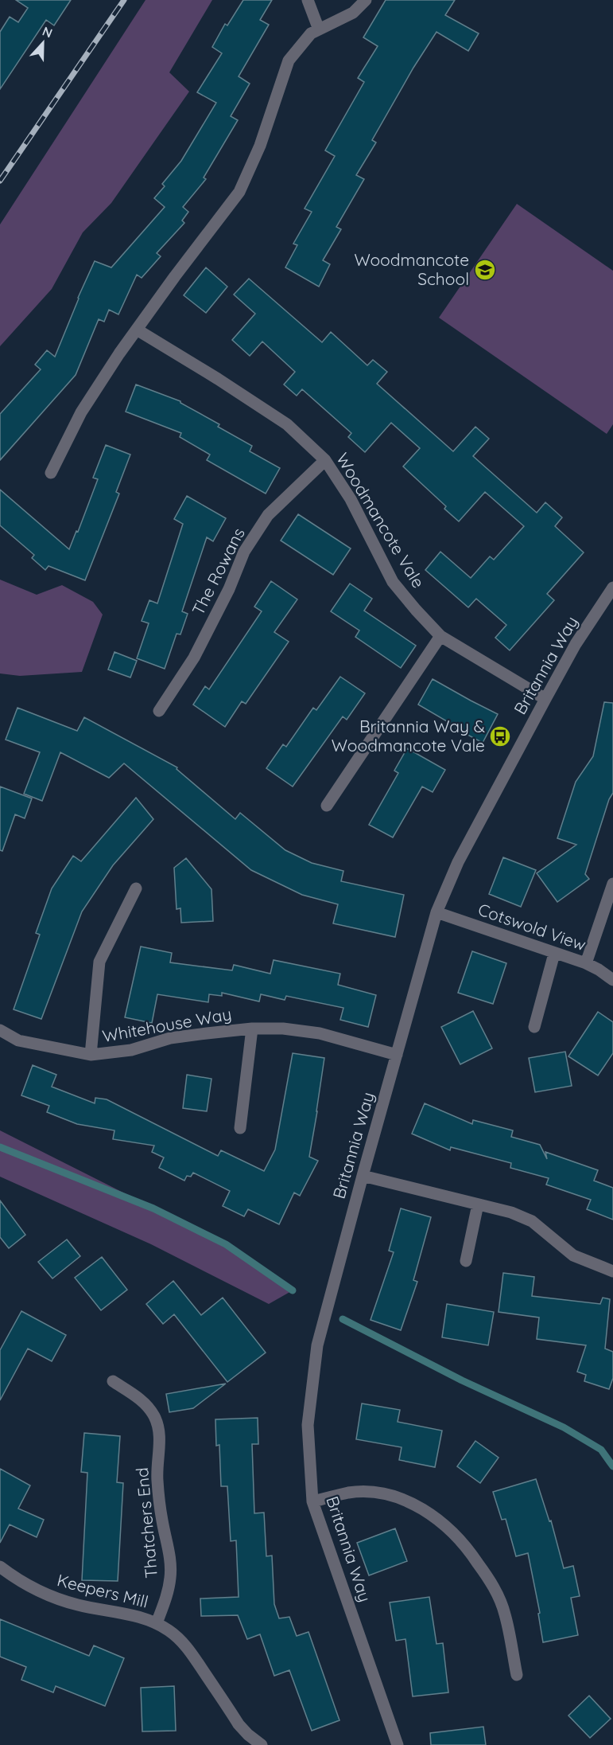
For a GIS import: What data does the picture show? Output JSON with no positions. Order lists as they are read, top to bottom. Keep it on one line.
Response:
{"streets":{"street":["Woodmancote Vale","The Rowans","Britannia Way","Cotswold View","Whitehouse Way","Thatchers End","Keepers Mill"]},"crossings":[["Woodmancote Vale","The Rowans"],["Woodmancote Vale","Britannia Way"],["Britannia Way","Cotswold View"],["Britannia Way","Whitehouse Way"],["Thatchers End","Keepers Mill"]],"places":{"school or university":["Woodmancote School"],"bus stop":["Britannia Way & Woodmancote Vale"]},"north":"top"}
